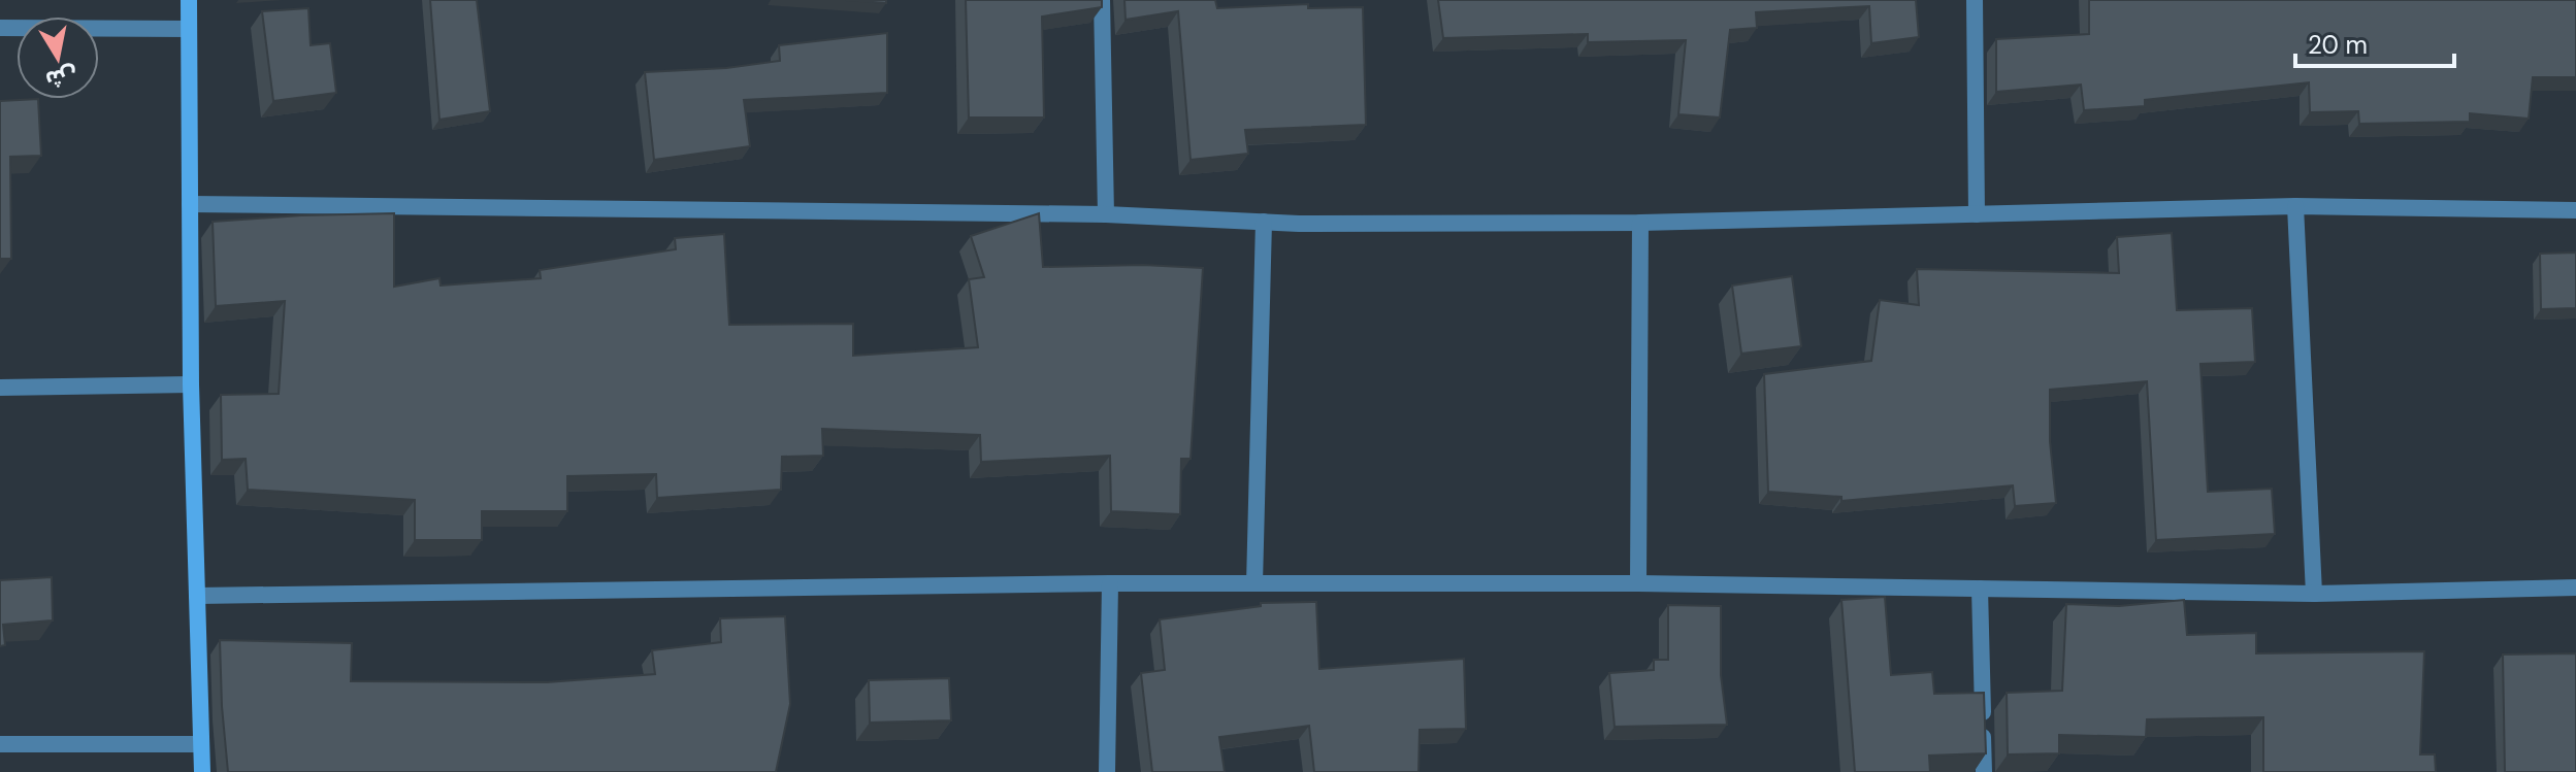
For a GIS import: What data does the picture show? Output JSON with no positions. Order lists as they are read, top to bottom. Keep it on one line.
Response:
{"scale_bar":"20 m","north":"bottom"}
